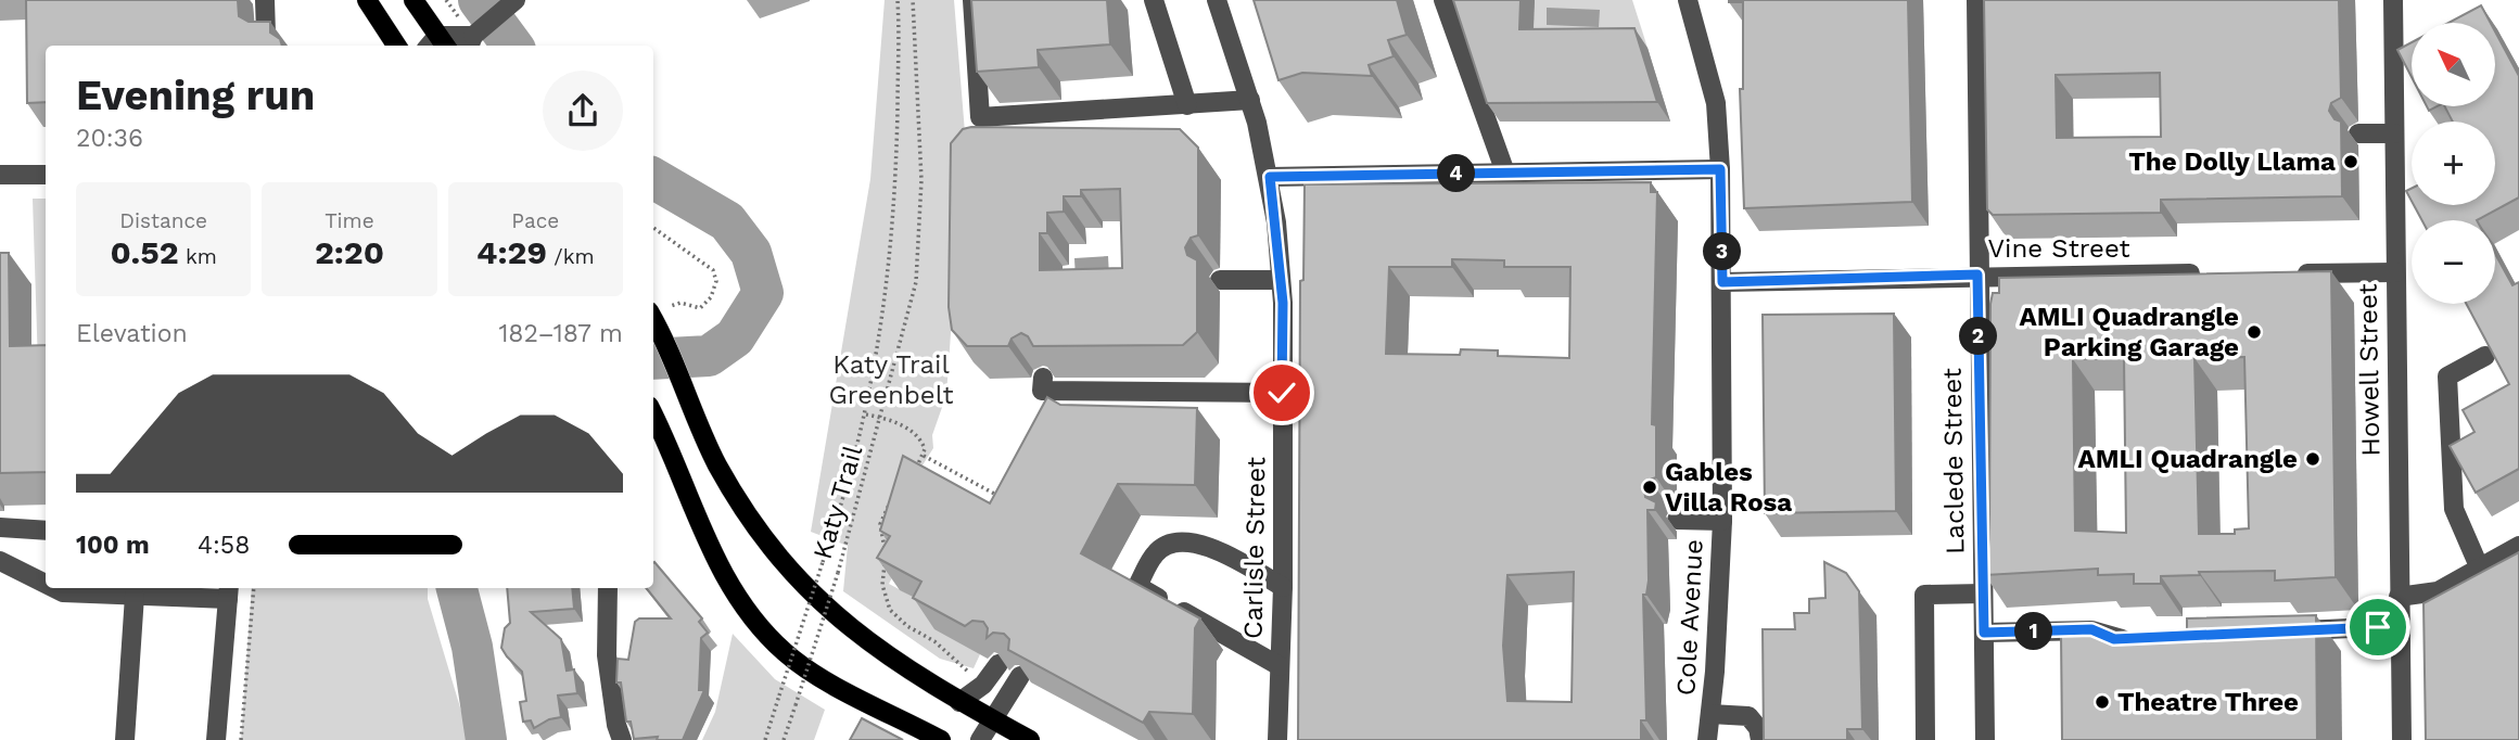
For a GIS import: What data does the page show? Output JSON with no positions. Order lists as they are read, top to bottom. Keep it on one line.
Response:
{"streets":{"street":["Vine Street","Howell Street","Laclede Street","Carlisle Street","Cole Avenue"],"path":["Katy Trail"]},"crossings":[["Vine Street","Laclede Street"],["Vine Street","Cole Avenue"]],"parks":["Katy Trail Greenbelt"],"places":["The Dolly Llama","AMLI Quadrangle Parking Garage","AMLI Quadrangle","Gables Villa Rosa","Theatre Three"],"north":"top left","page":{"map_buttons":["+","−"],"heading":["Evening run","20:36"],"pins":["4","3","2","1"],"stats":[["Distance","0.52 km"],["Time","2:20"],["Pace","4:29 /km"]],"chart":["Elevation","182–187 m"],"list":[{"name":"100 m","note":"4:58"}]}}
